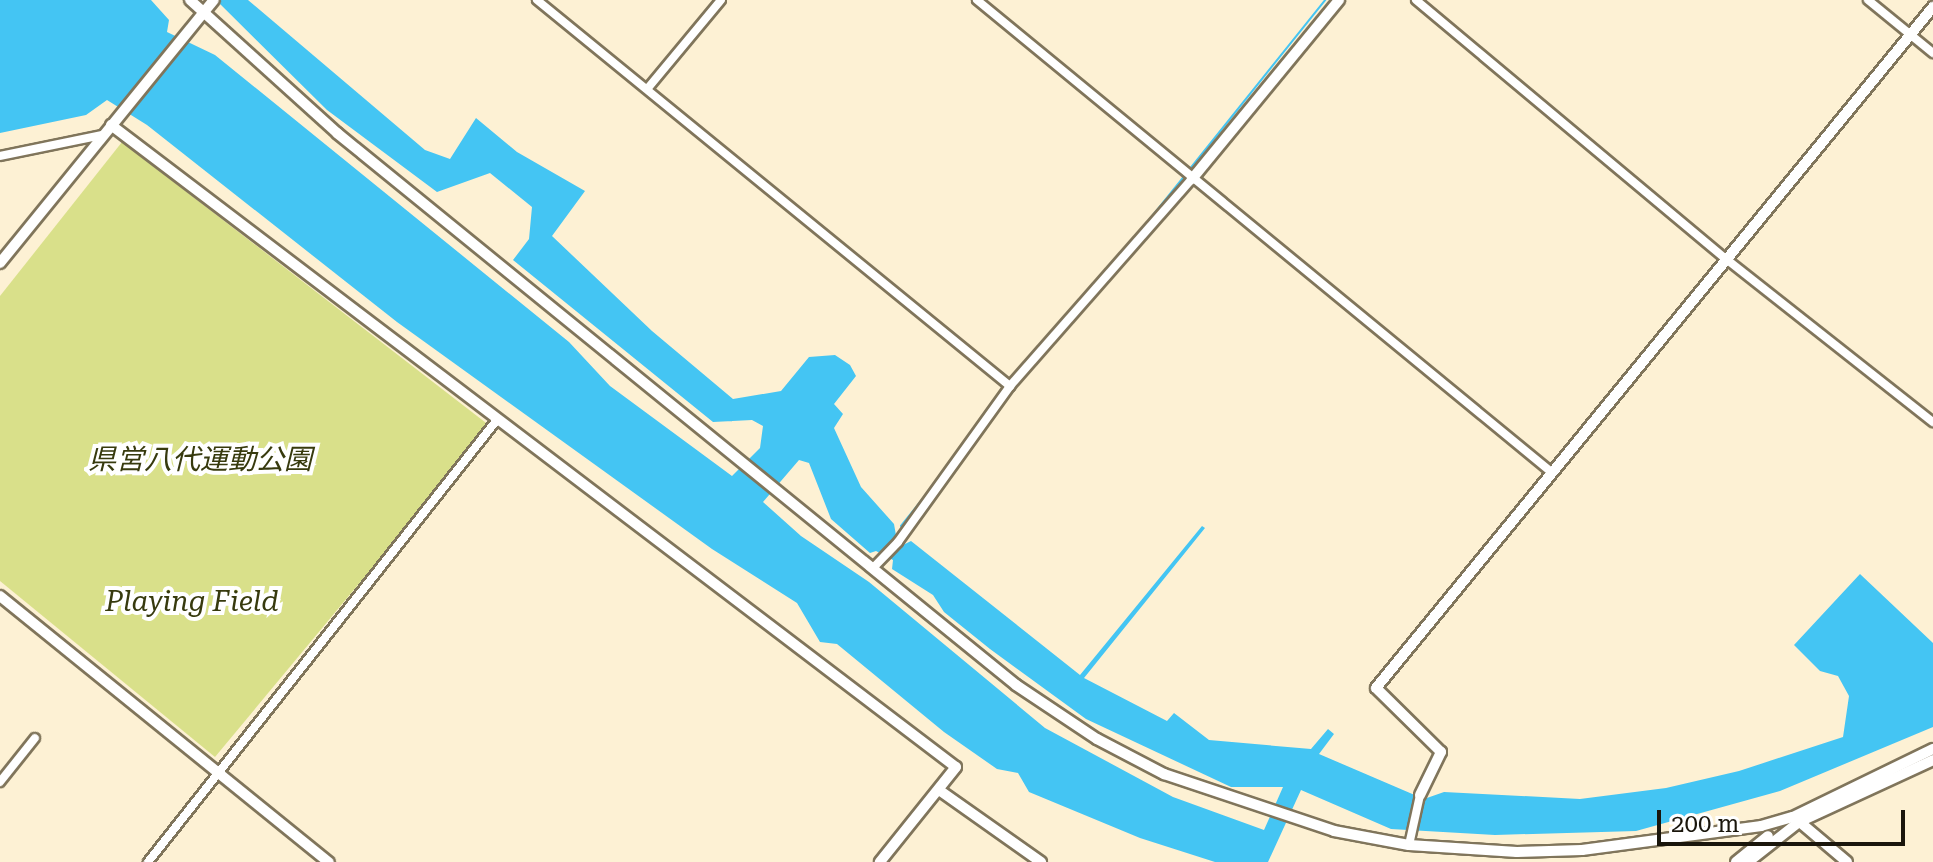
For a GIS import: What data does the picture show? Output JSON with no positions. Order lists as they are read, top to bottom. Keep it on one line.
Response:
{"parks":["県営八代運動公園","Playing Field"],"scale_bar":"200 m"}
